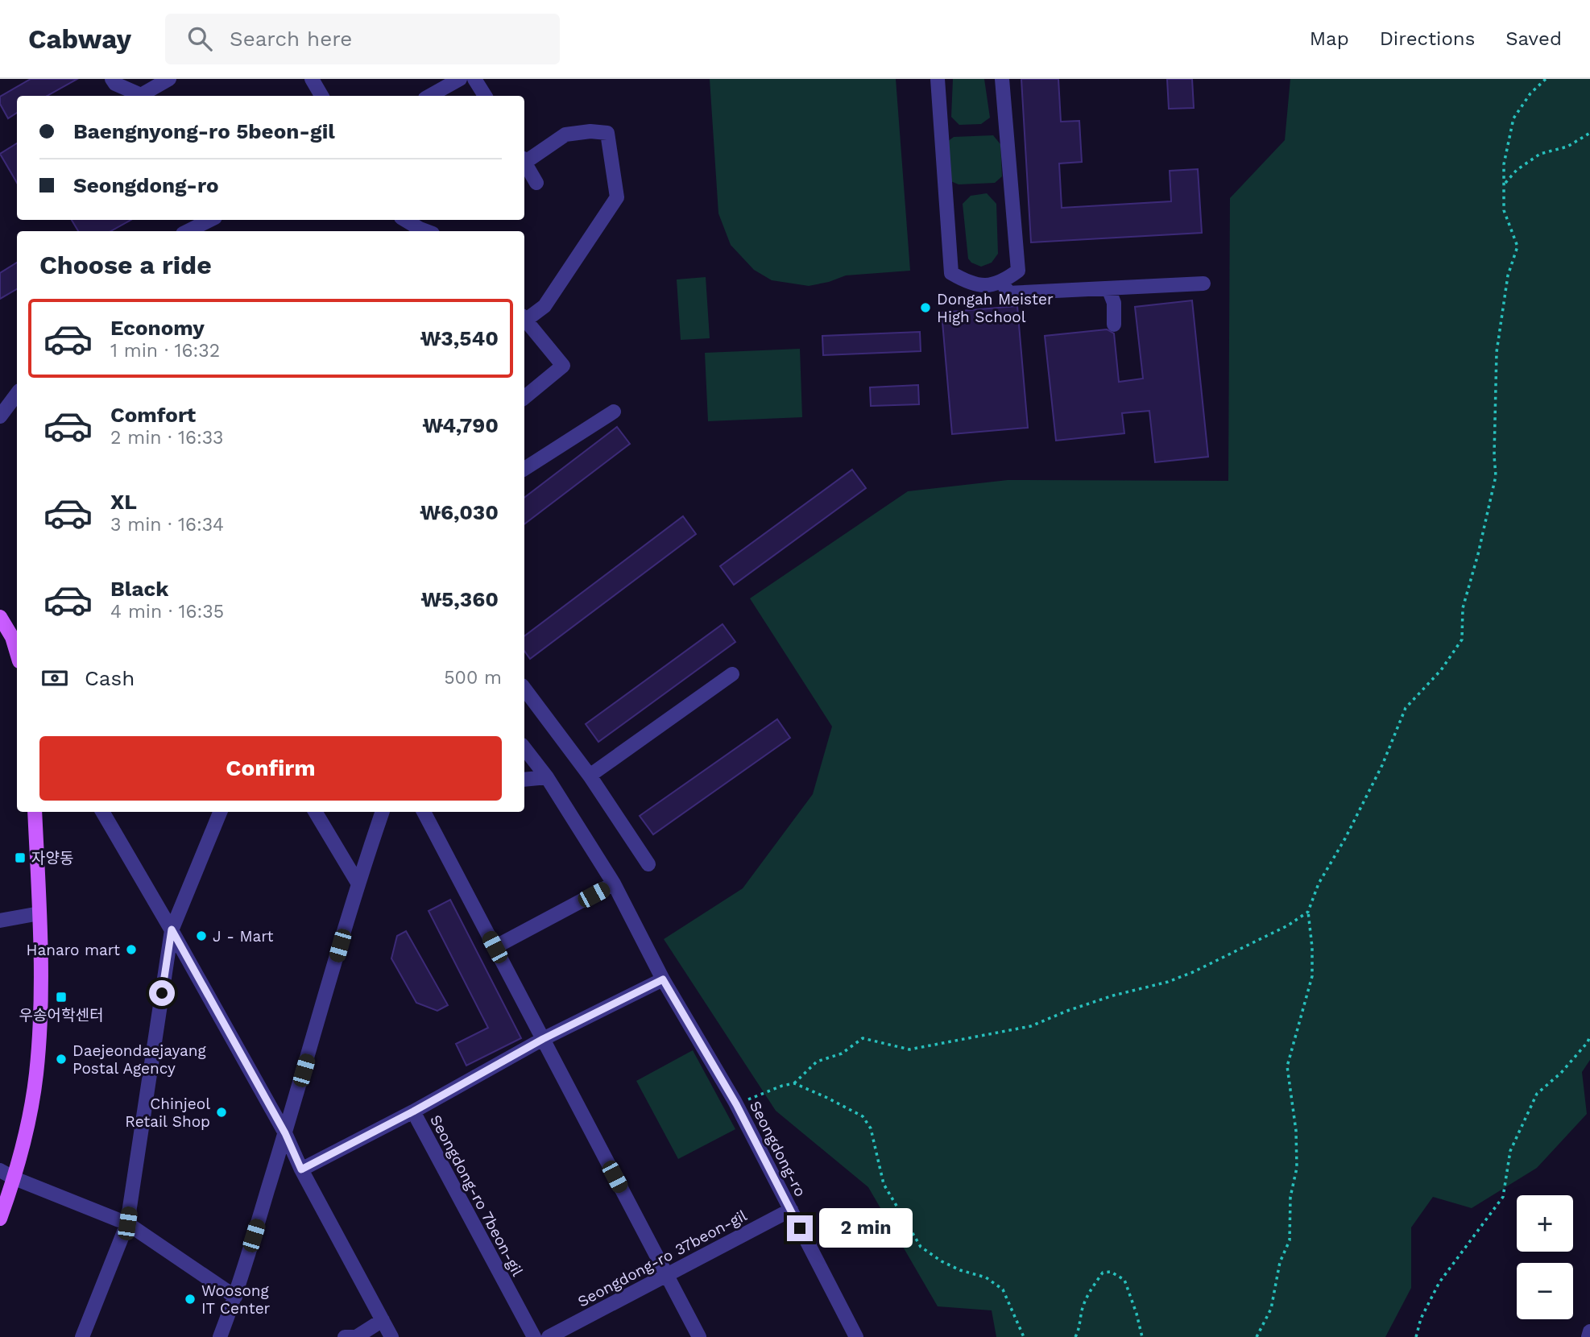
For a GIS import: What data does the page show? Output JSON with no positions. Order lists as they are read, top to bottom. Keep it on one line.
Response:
{"streets":{"street":["Seongdong-ro","Seongdong-ro 7beon-gil","Seongdong-ro 37beon-gil"]},"crossings":[["Seongdong-ro","Seongdong-ro 37beon-gil"]],"places":{"other":["Dongah Meister High School","J - Mart","Hanaro mart","Daejeondaejayang Postal Agency","Chinjeol Retail Shop","Woosong IT Center"],"transit":["자양동","우송어학센터"]},"page":{"header":"Cabway","search":"Search here","nav":["Map","Directions","Saved"],"banner":["Baengnyong-ro 5beon-gil","Seongdong-ro"],"heading":"Choose a ride","list":[{"name":"Economy","note":"1 min · 16:32","value":"₩3,540"},{"name":"Comfort","note":"2 min · 16:33","value":"₩4,790"},{"name":"XL","note":"3 min · 16:34","value":"₩6,030"},{"name":"Black","note":"4 min · 16:35","value":"₩5,360"}],"pay":["Cash","500 m"],"buttons":"Confirm","map_buttons":["+","−"],"bubble":"2 min"}}
